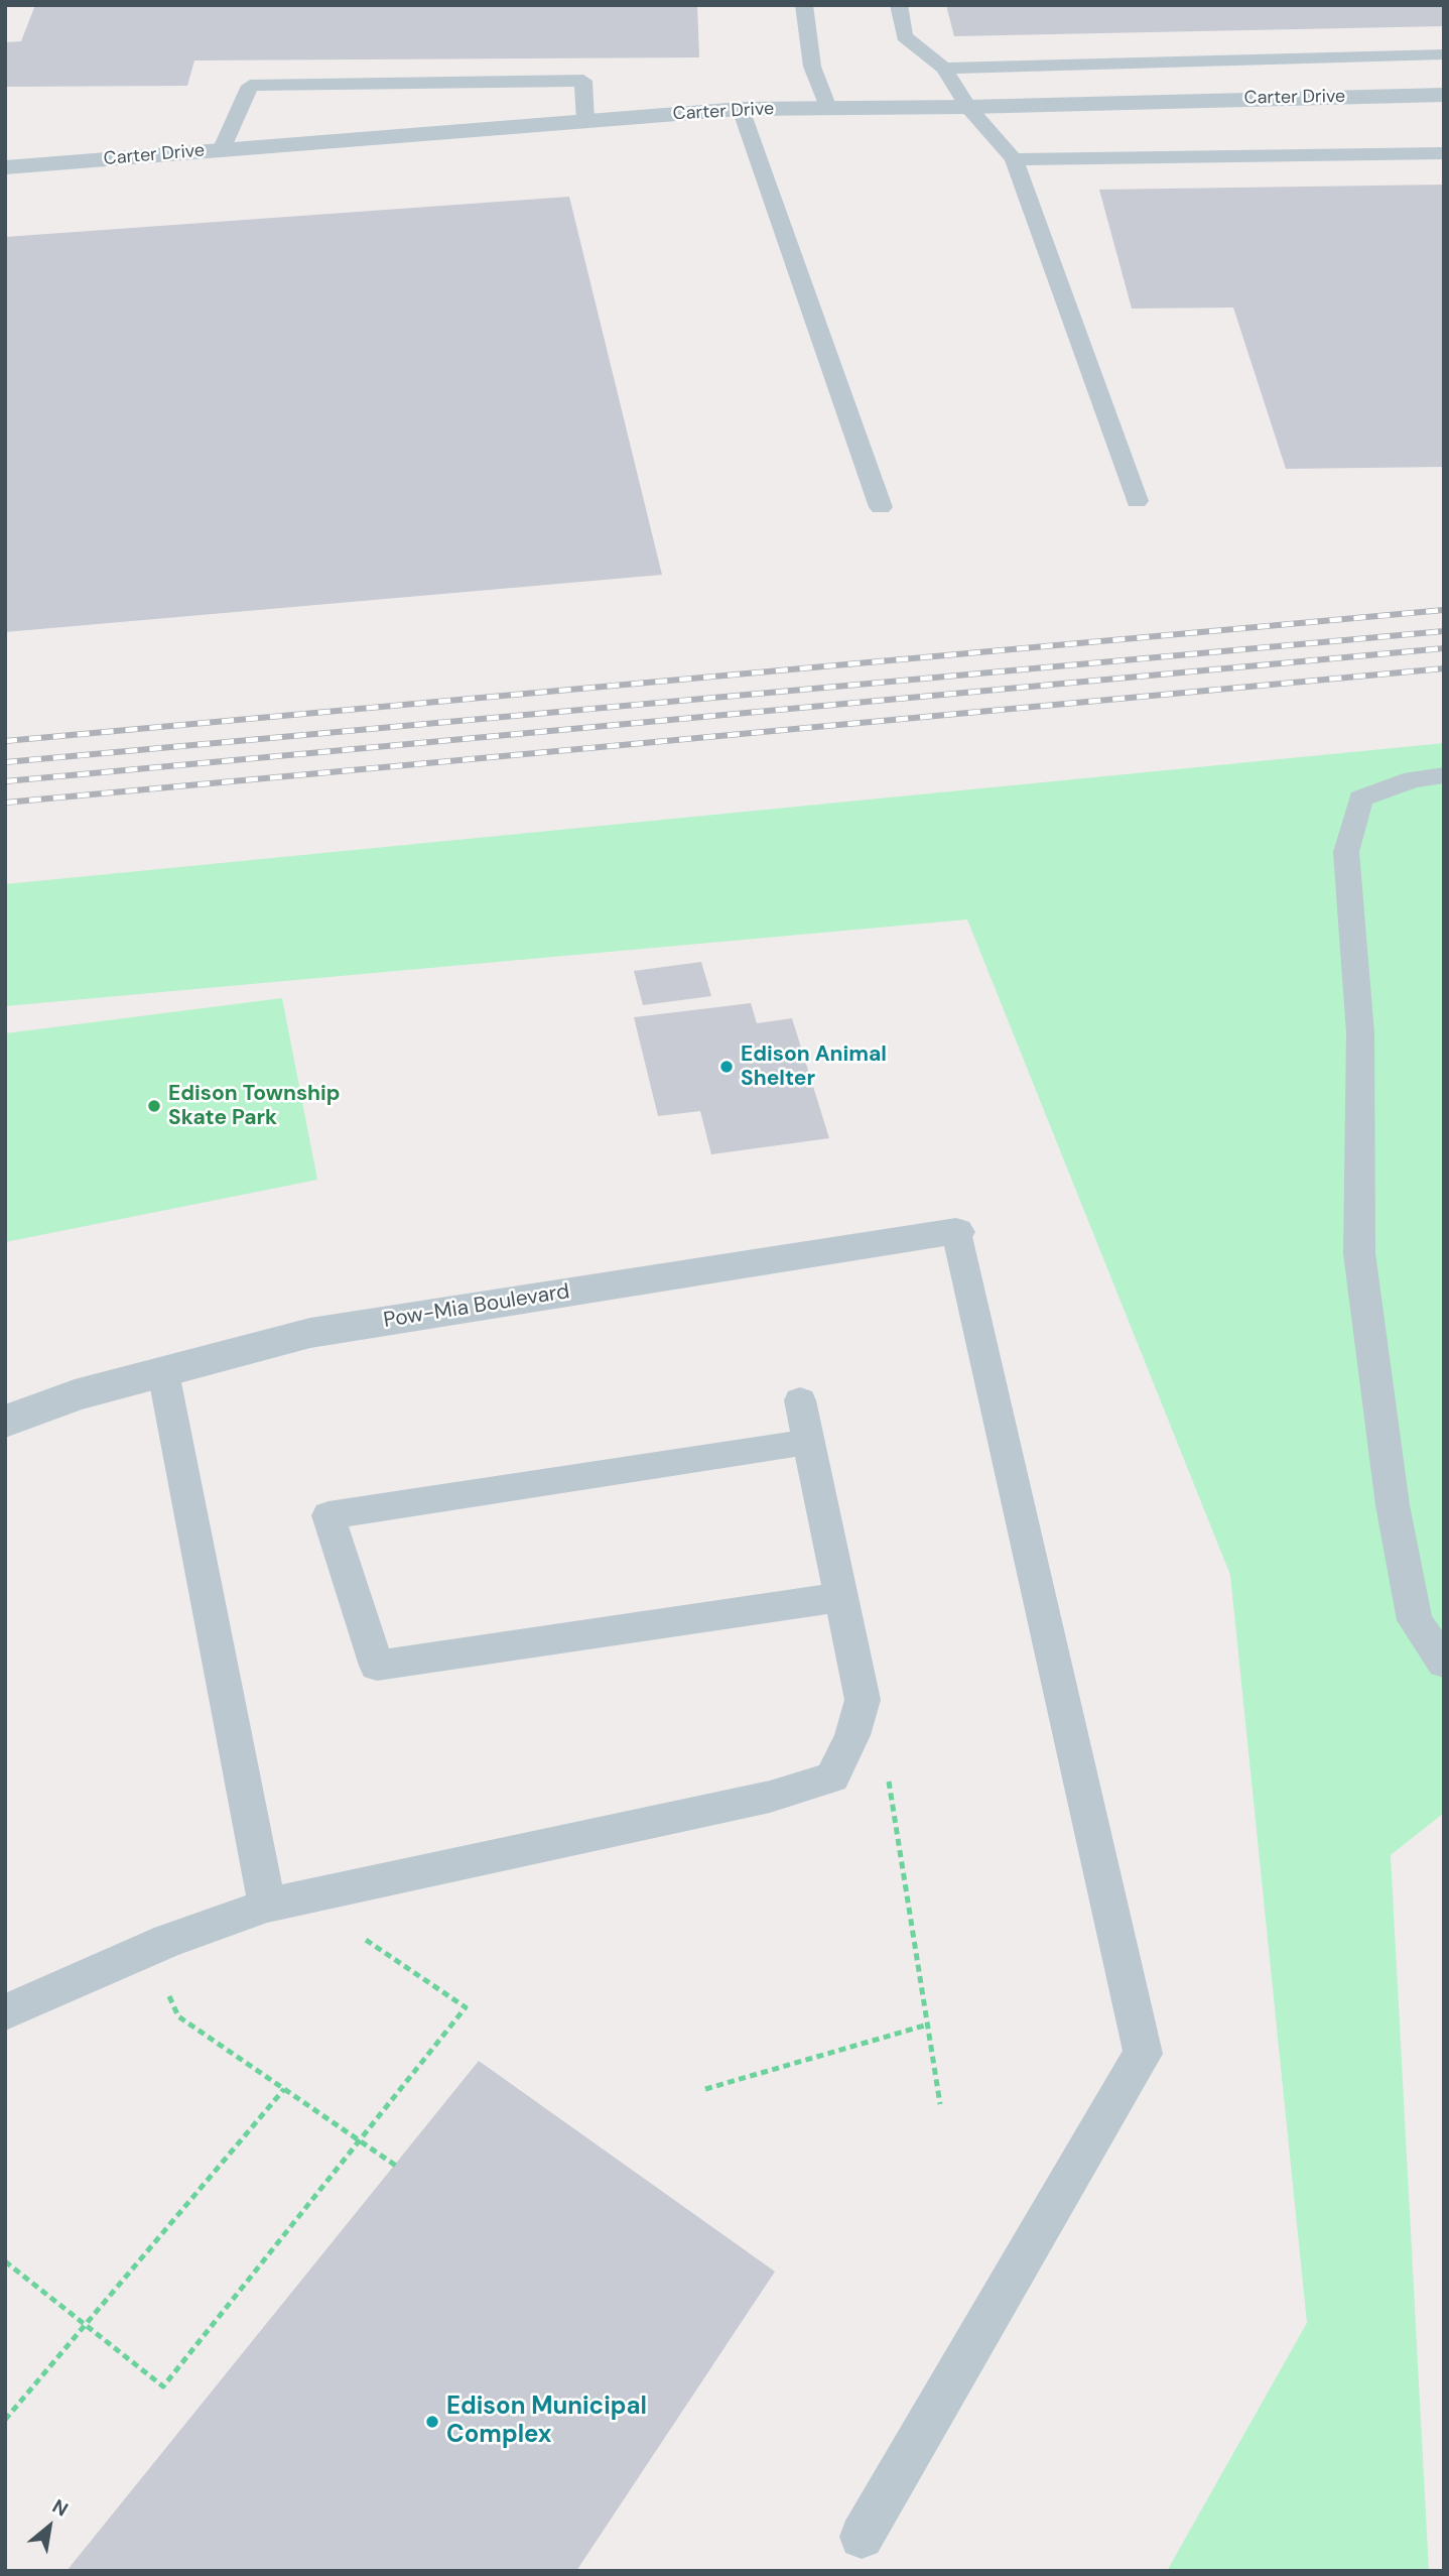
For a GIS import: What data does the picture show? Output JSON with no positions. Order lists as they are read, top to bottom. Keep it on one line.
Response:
{"streets":{"street":["Carter Drive","Pow-Mia Boulevard"]},"places":["Edison Animal Shelter","Edison Township Skate Park","Edison Municipal Complex"],"north":"top right"}
